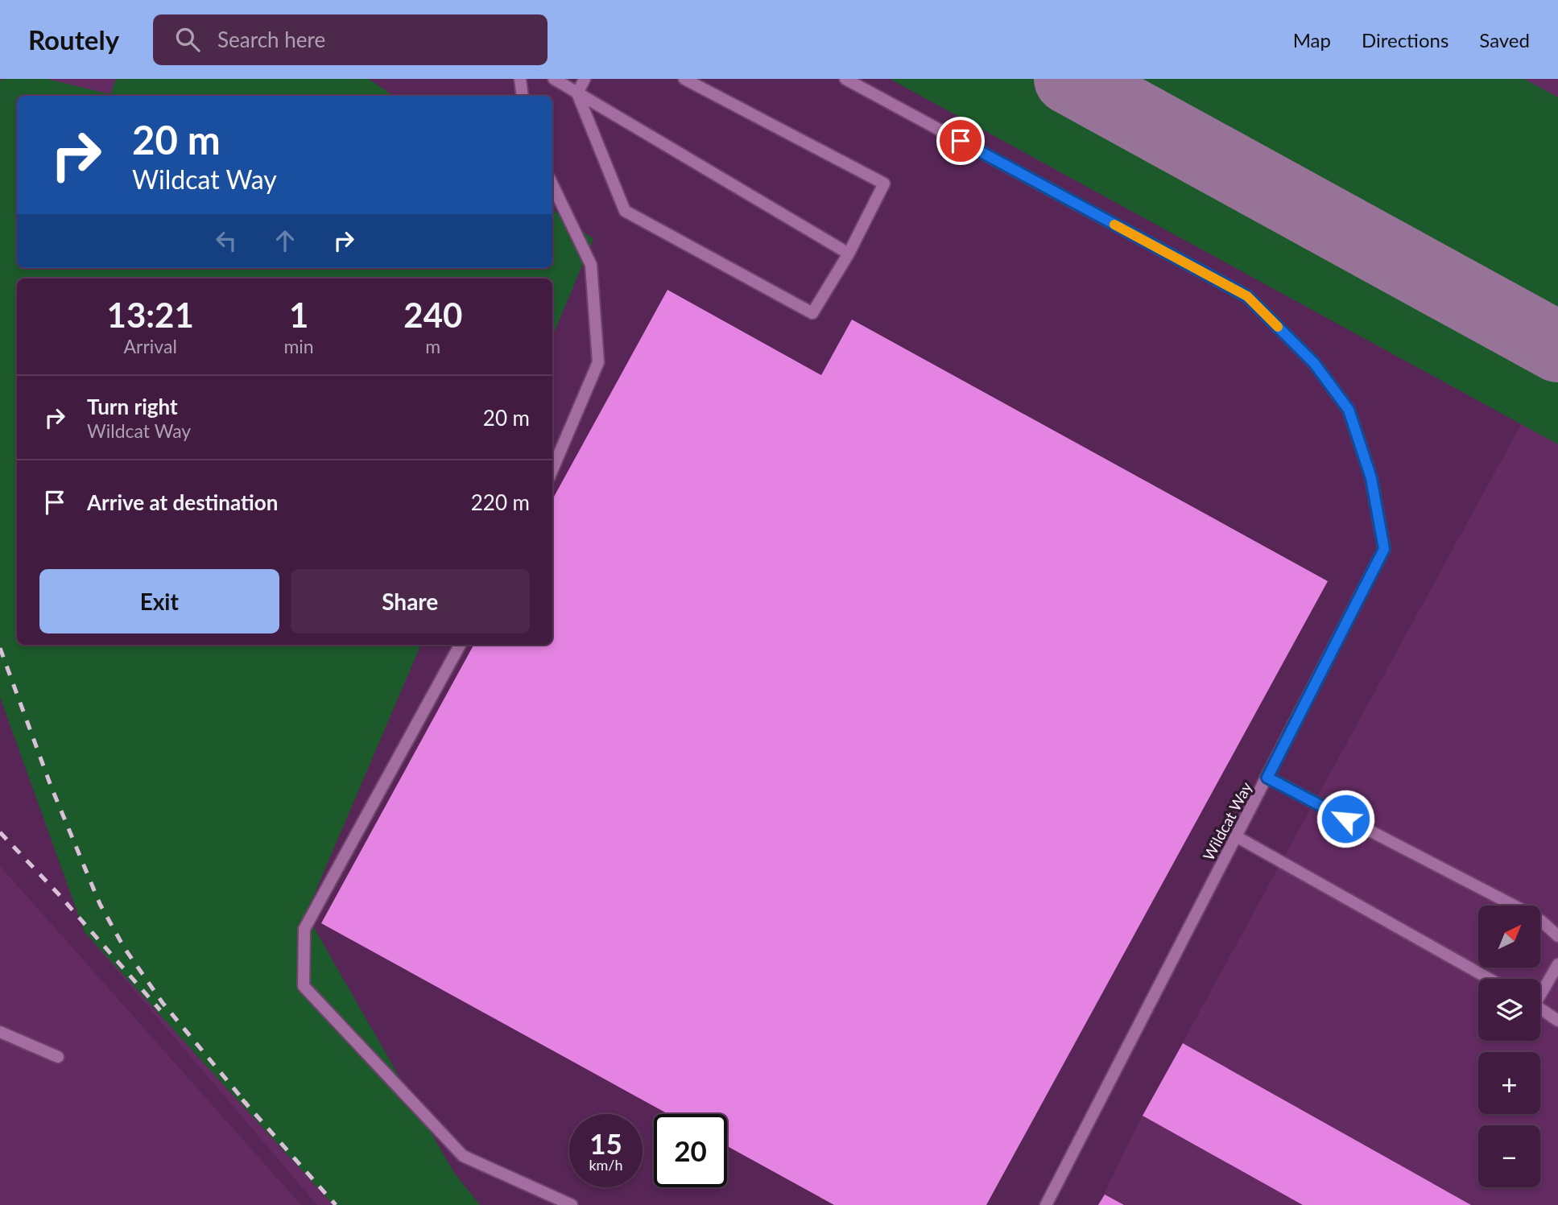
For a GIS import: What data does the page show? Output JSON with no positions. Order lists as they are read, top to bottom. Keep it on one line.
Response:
{"streets":{"lane":["Wildcat Way"]},"north":"top right","page":{"header":"Routely","search":"Search here","nav":["Map","Directions","Saved"],"turn":["20 m","Wildcat Way"],"eta":["13:21","Arrival","1","min","240","m"],"list":[{"name":"Turn right","note":"Wildcat Way","value":"20 m"},{"name":"Arrive at destination","value":"220 m"}],"buttons":["Exit","Share"],"map_buttons":["+","−"],"speed":"15 km/h","limit":"20"}}
